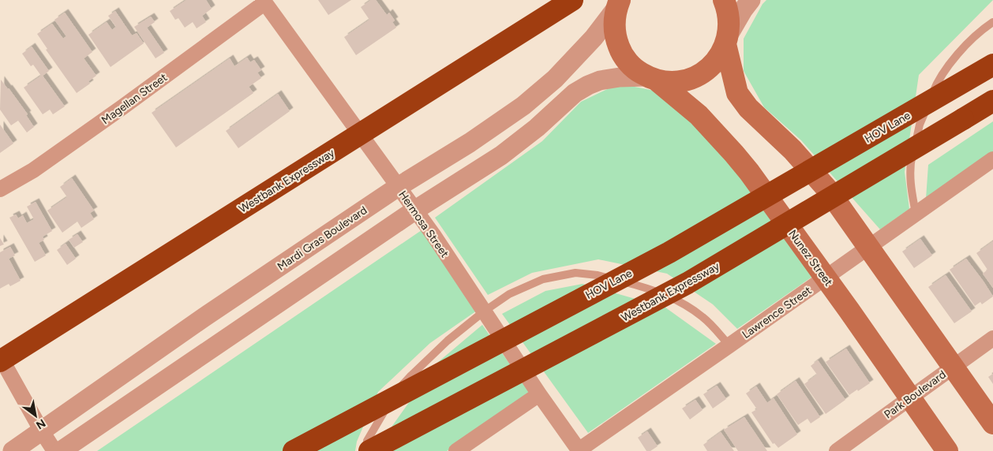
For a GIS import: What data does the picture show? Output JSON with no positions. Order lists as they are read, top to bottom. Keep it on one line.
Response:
{"streets":{"highway":["HOV Lane","Westbank Expressway"],"main road":["Nunez Street"],"street":["Magellan Street","Hermosa Street","Mardi Gras Boulevard","Lawrence Street","Park Boulevard"]},"crossings":[["Magellan Street","Hermosa Street"],["Hermosa Street","Mardi Gras Boulevard"],["Hermosa Street","Lawrence Street"],["Mardi Gras Boulevard","Nunez Street"],["Nunez Street","Lawrence Street"],["Nunez Street","Park Boulevard"]],"north":"bottom right"}
